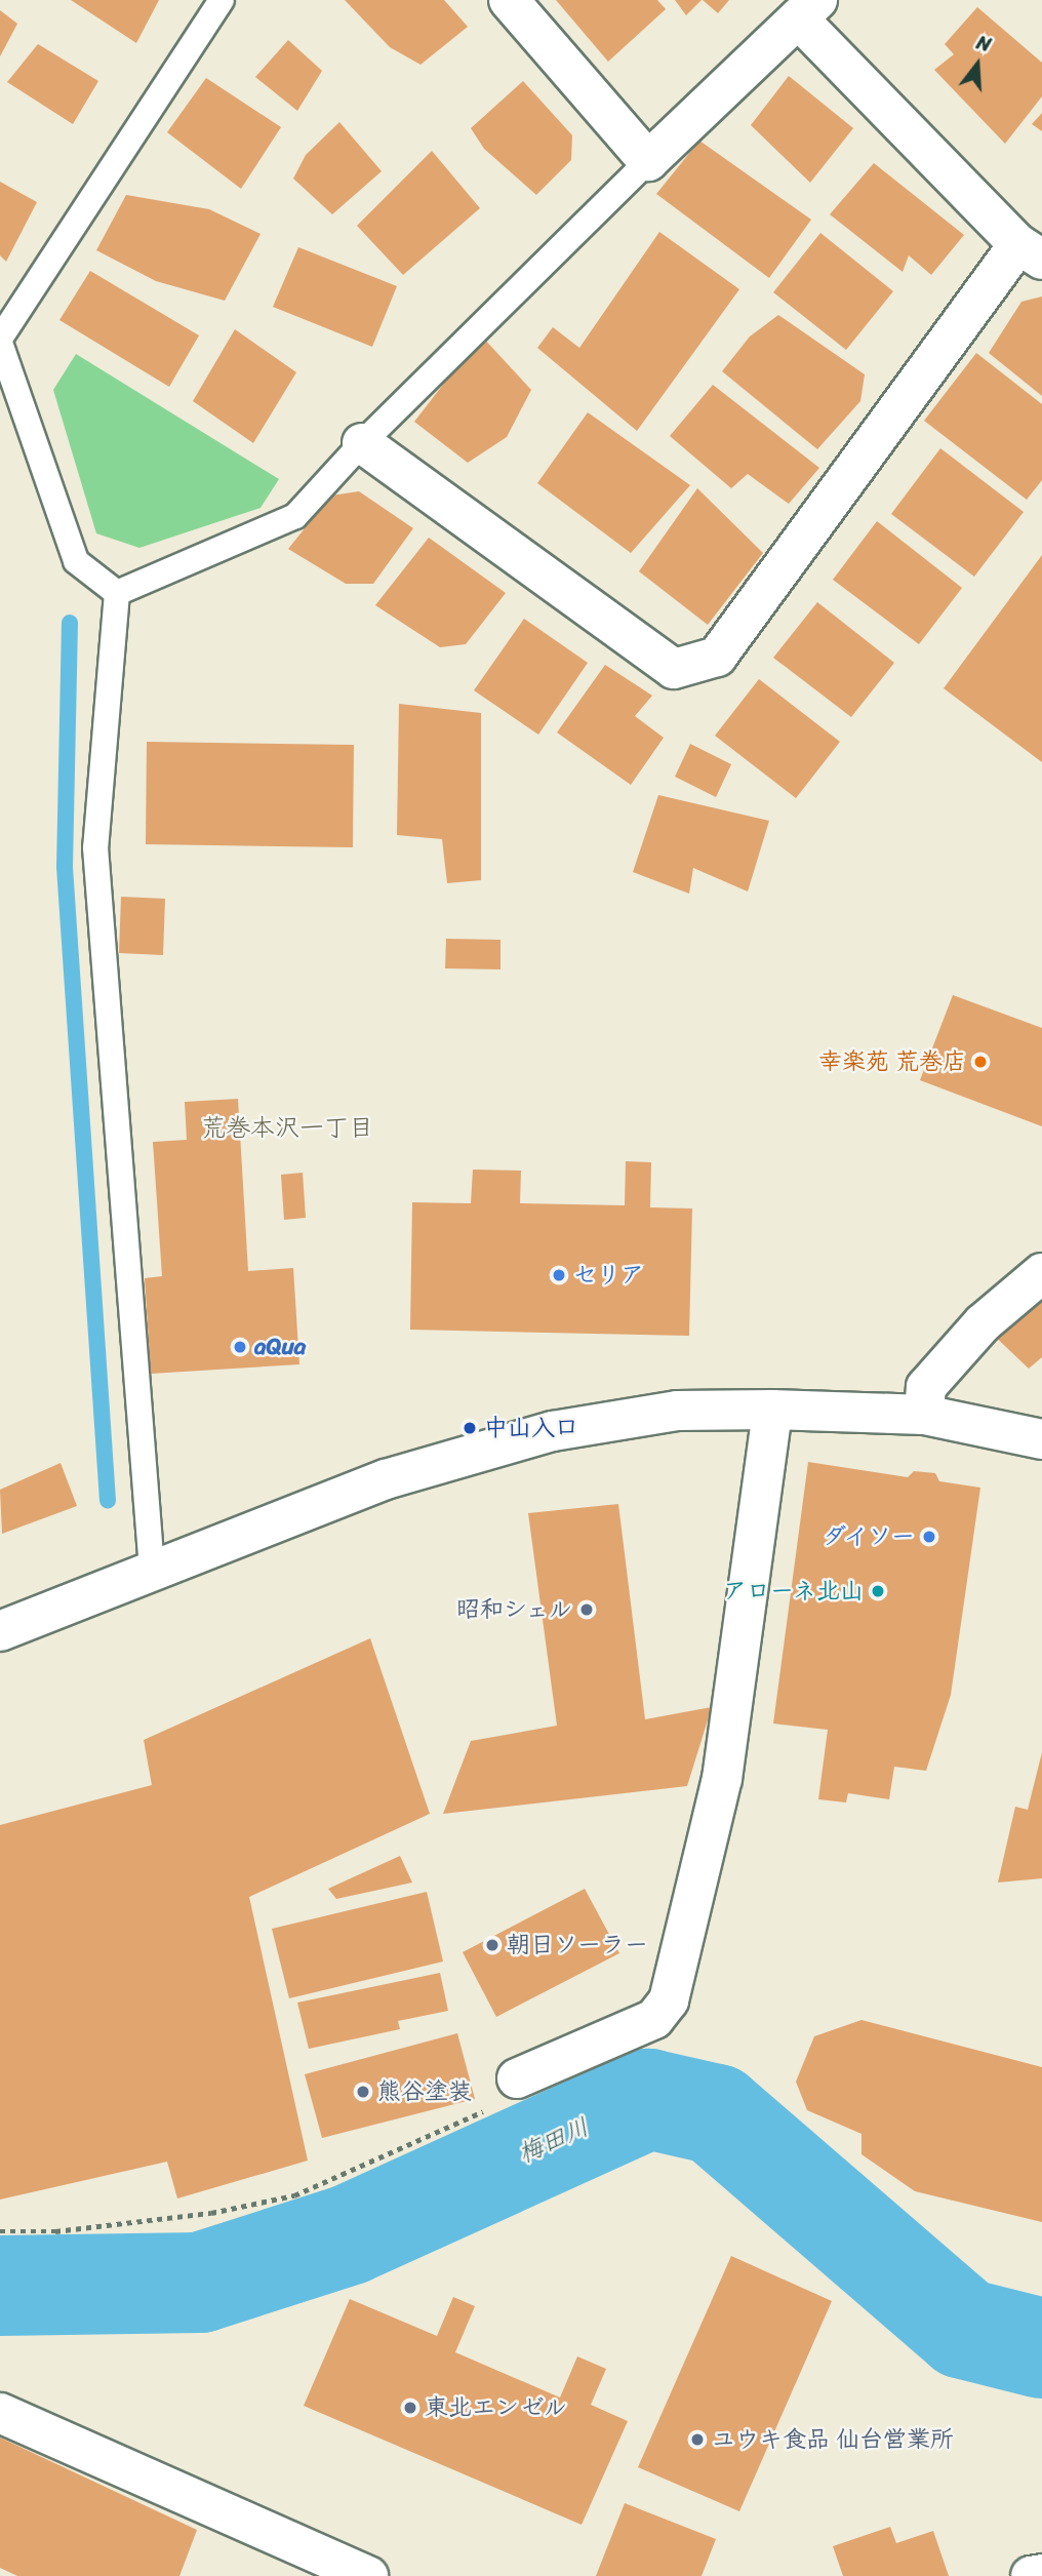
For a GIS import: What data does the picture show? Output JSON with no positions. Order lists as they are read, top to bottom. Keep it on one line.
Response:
{"districts":["荒巻本沢一丁目"],"water":["梅田川"],"places":["幸楽苑 荒巻店","セリア","aQua","中山入口","ダイソー","アローネ北山","昭和シェル","朝日ソーラー","熊谷塗装","東北エンゼル","ユウキ食品 仙台営業所"],"north":"top"}
